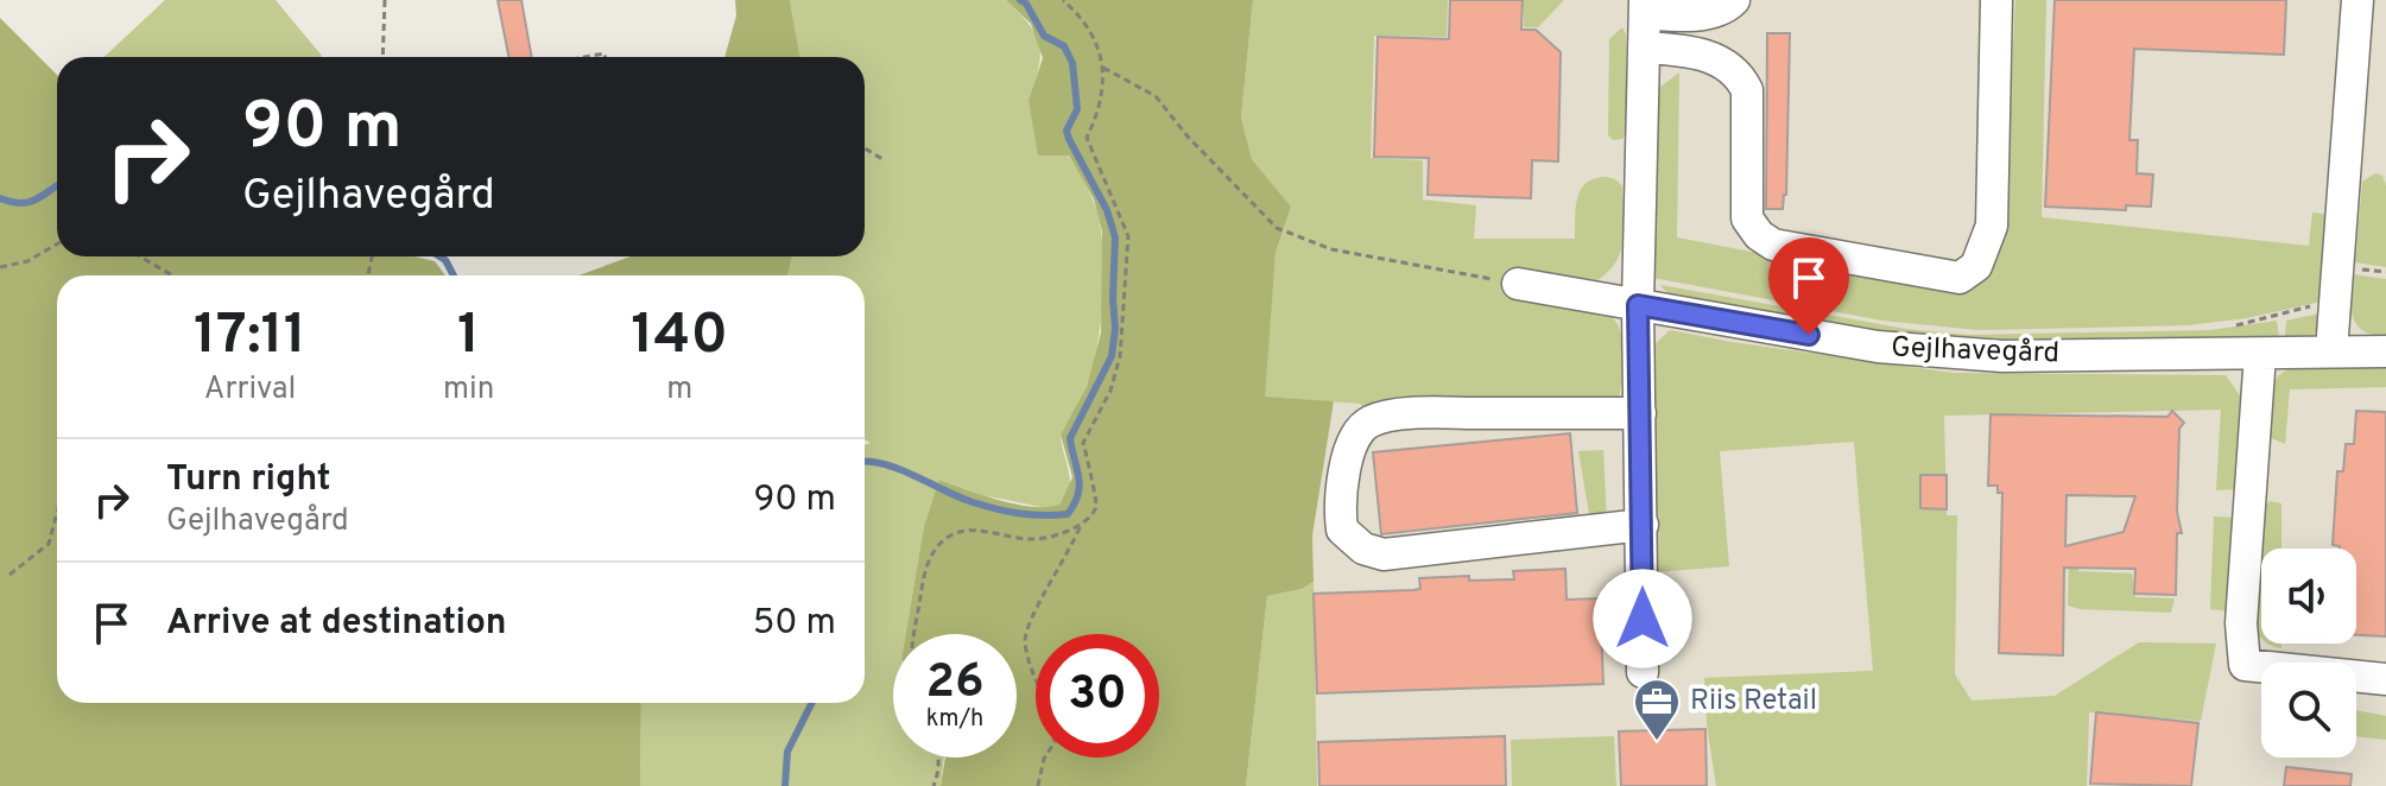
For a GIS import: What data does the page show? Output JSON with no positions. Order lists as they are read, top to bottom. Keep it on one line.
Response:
{"streets":{"street":["Gejlhavegård"]},"places":{"office":["Riis Retail"]},"page":{"turn":["90 m","Gejlhavegård"],"eta":["17:11","Arrival","1","min","140","m"],"list":[{"name":"Turn right","note":"Gejlhavegård","value":"90 m"},{"name":"Arrive at destination","value":"50 m"}],"speed":"26 km/h","limit":"30"}}
